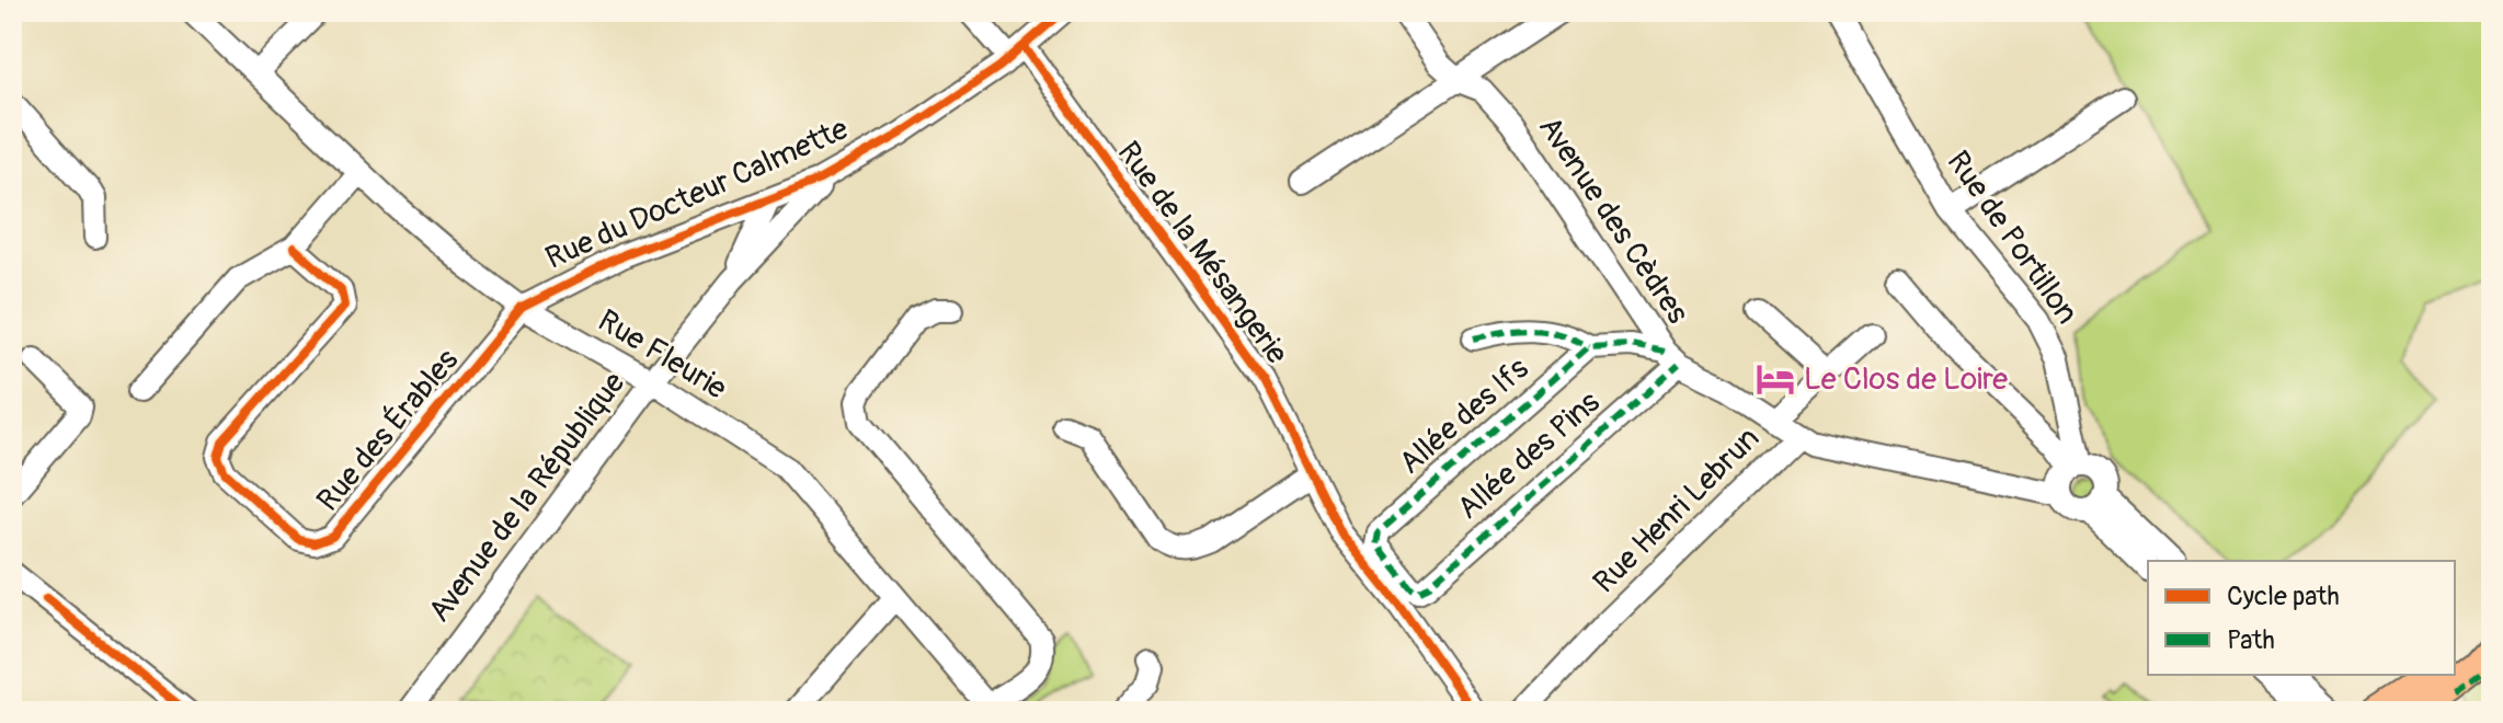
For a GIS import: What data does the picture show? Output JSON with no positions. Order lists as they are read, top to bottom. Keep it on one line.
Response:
{"streets":{"street":["Rue du Docteur Calmette","Avenue des Cèdres","Rue de Portillon","Rue de la Mésangerie","Rue Fleurie","Allée des Ifs","Rue des Érables","Allée des Pins","Avenue de la République","Rue Henri Lebrun"]},"crossings":[["Rue du Docteur Calmette","Rue de la Mésangerie"],["Rue du Docteur Calmette","Rue Fleurie"],["Rue du Docteur Calmette","Rue des Érables"],["Rue du Docteur Calmette","Avenue de la République"],["Avenue des Cèdres","Allée des Pins"],["Avenue des Cèdres","Rue Henri Lebrun"],["Rue de Portillon","Rue Henri Lebrun"],["Rue Fleurie","Rue des Érables"],["Rue Fleurie","Avenue de la République"],["Allée des Ifs","Allée des Pins"]],"places":{"hotel":["Le Clos de Loire"]},"legend":["Cycle path","Path"]}
